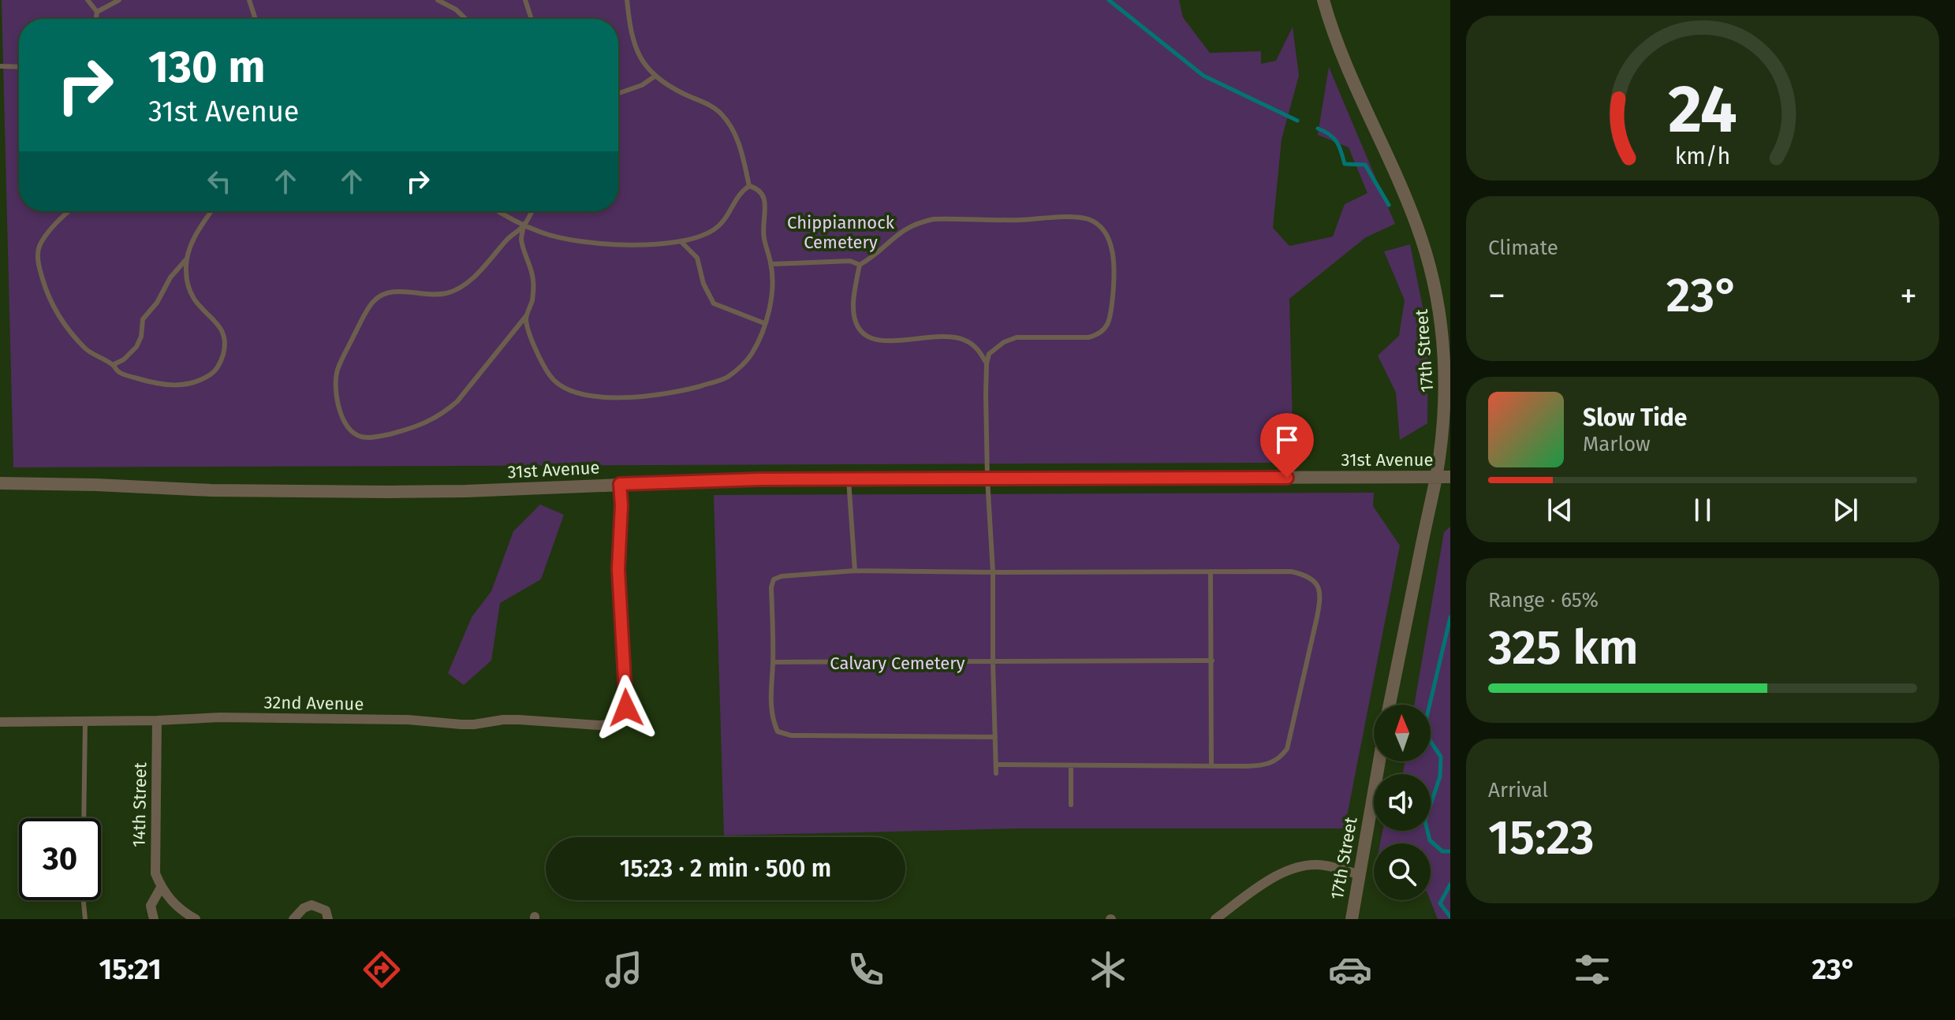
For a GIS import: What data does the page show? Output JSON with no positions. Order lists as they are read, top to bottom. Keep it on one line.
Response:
{"streets":{"street":["17th Street","31st Avenue","32nd Avenue","14th Street"]},"crossings":[["17th Street","31st Avenue"],["31st Avenue","32nd Avenue"],["32nd Avenue","14th Street"]],"parks":["Chippiannock Cemetery","Calvary Cemetery"],"north":"top","page":{"turn":["130 m","31st Avenue"],"tile":["Climate",["Range · 65%","325 km"],["Arrival","15:23"]],"heat":["−","23°","+"],"song":["Slow Tide","Marlow"],"limit":"30","trip":"15:23 · 2 min · 500 m","tabs":["15:21","23°"],"gauge":["24","km/h"]}}
